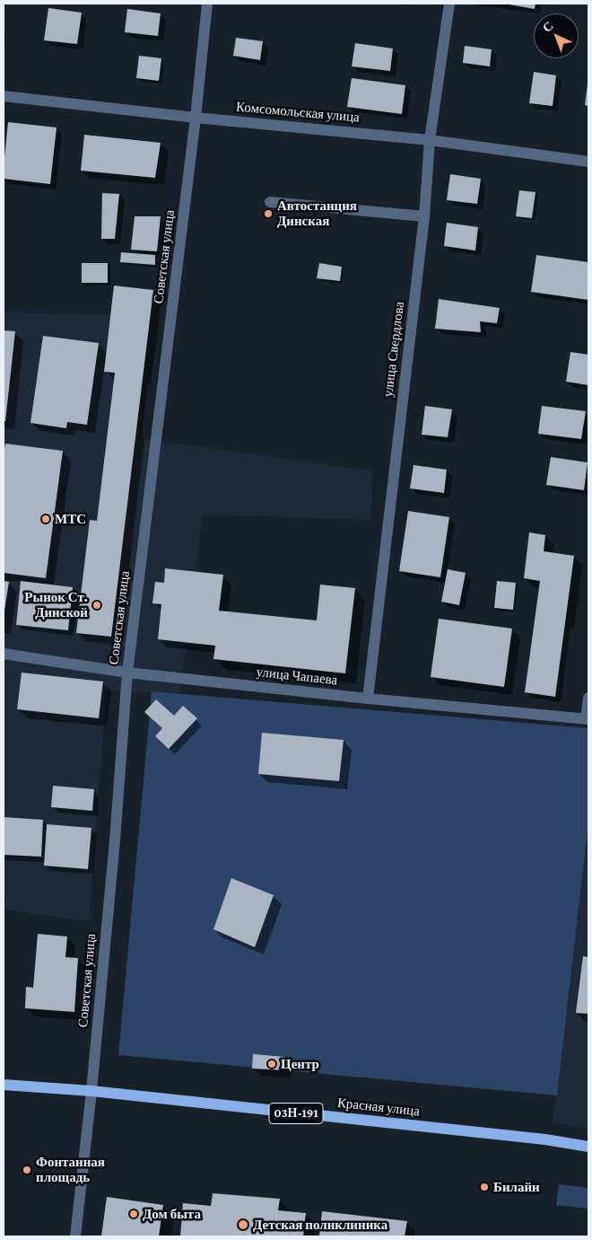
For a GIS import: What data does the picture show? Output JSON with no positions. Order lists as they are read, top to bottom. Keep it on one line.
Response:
{"streets":{"main road":["Красная улица","03Н-191"],"street":["Комсомольская улица","Советская улица","улица Свердлова","улица Чапаева"]},"crossings":[["Комсомольская улица","Советская улица"],["Комсомольская улица","улица Свердлова"],["Советская улица","улица Чапаева"],["Советская улица","Красная улица"],["улица Свердлова","улица Чапаева"]],"places":["Автостанция Динская","МТС","Рынок Ст. Динской","Центр","Фонтанная площадь","Билайн","Дом быта","Детская поликлиника"],"north":"top left"}
